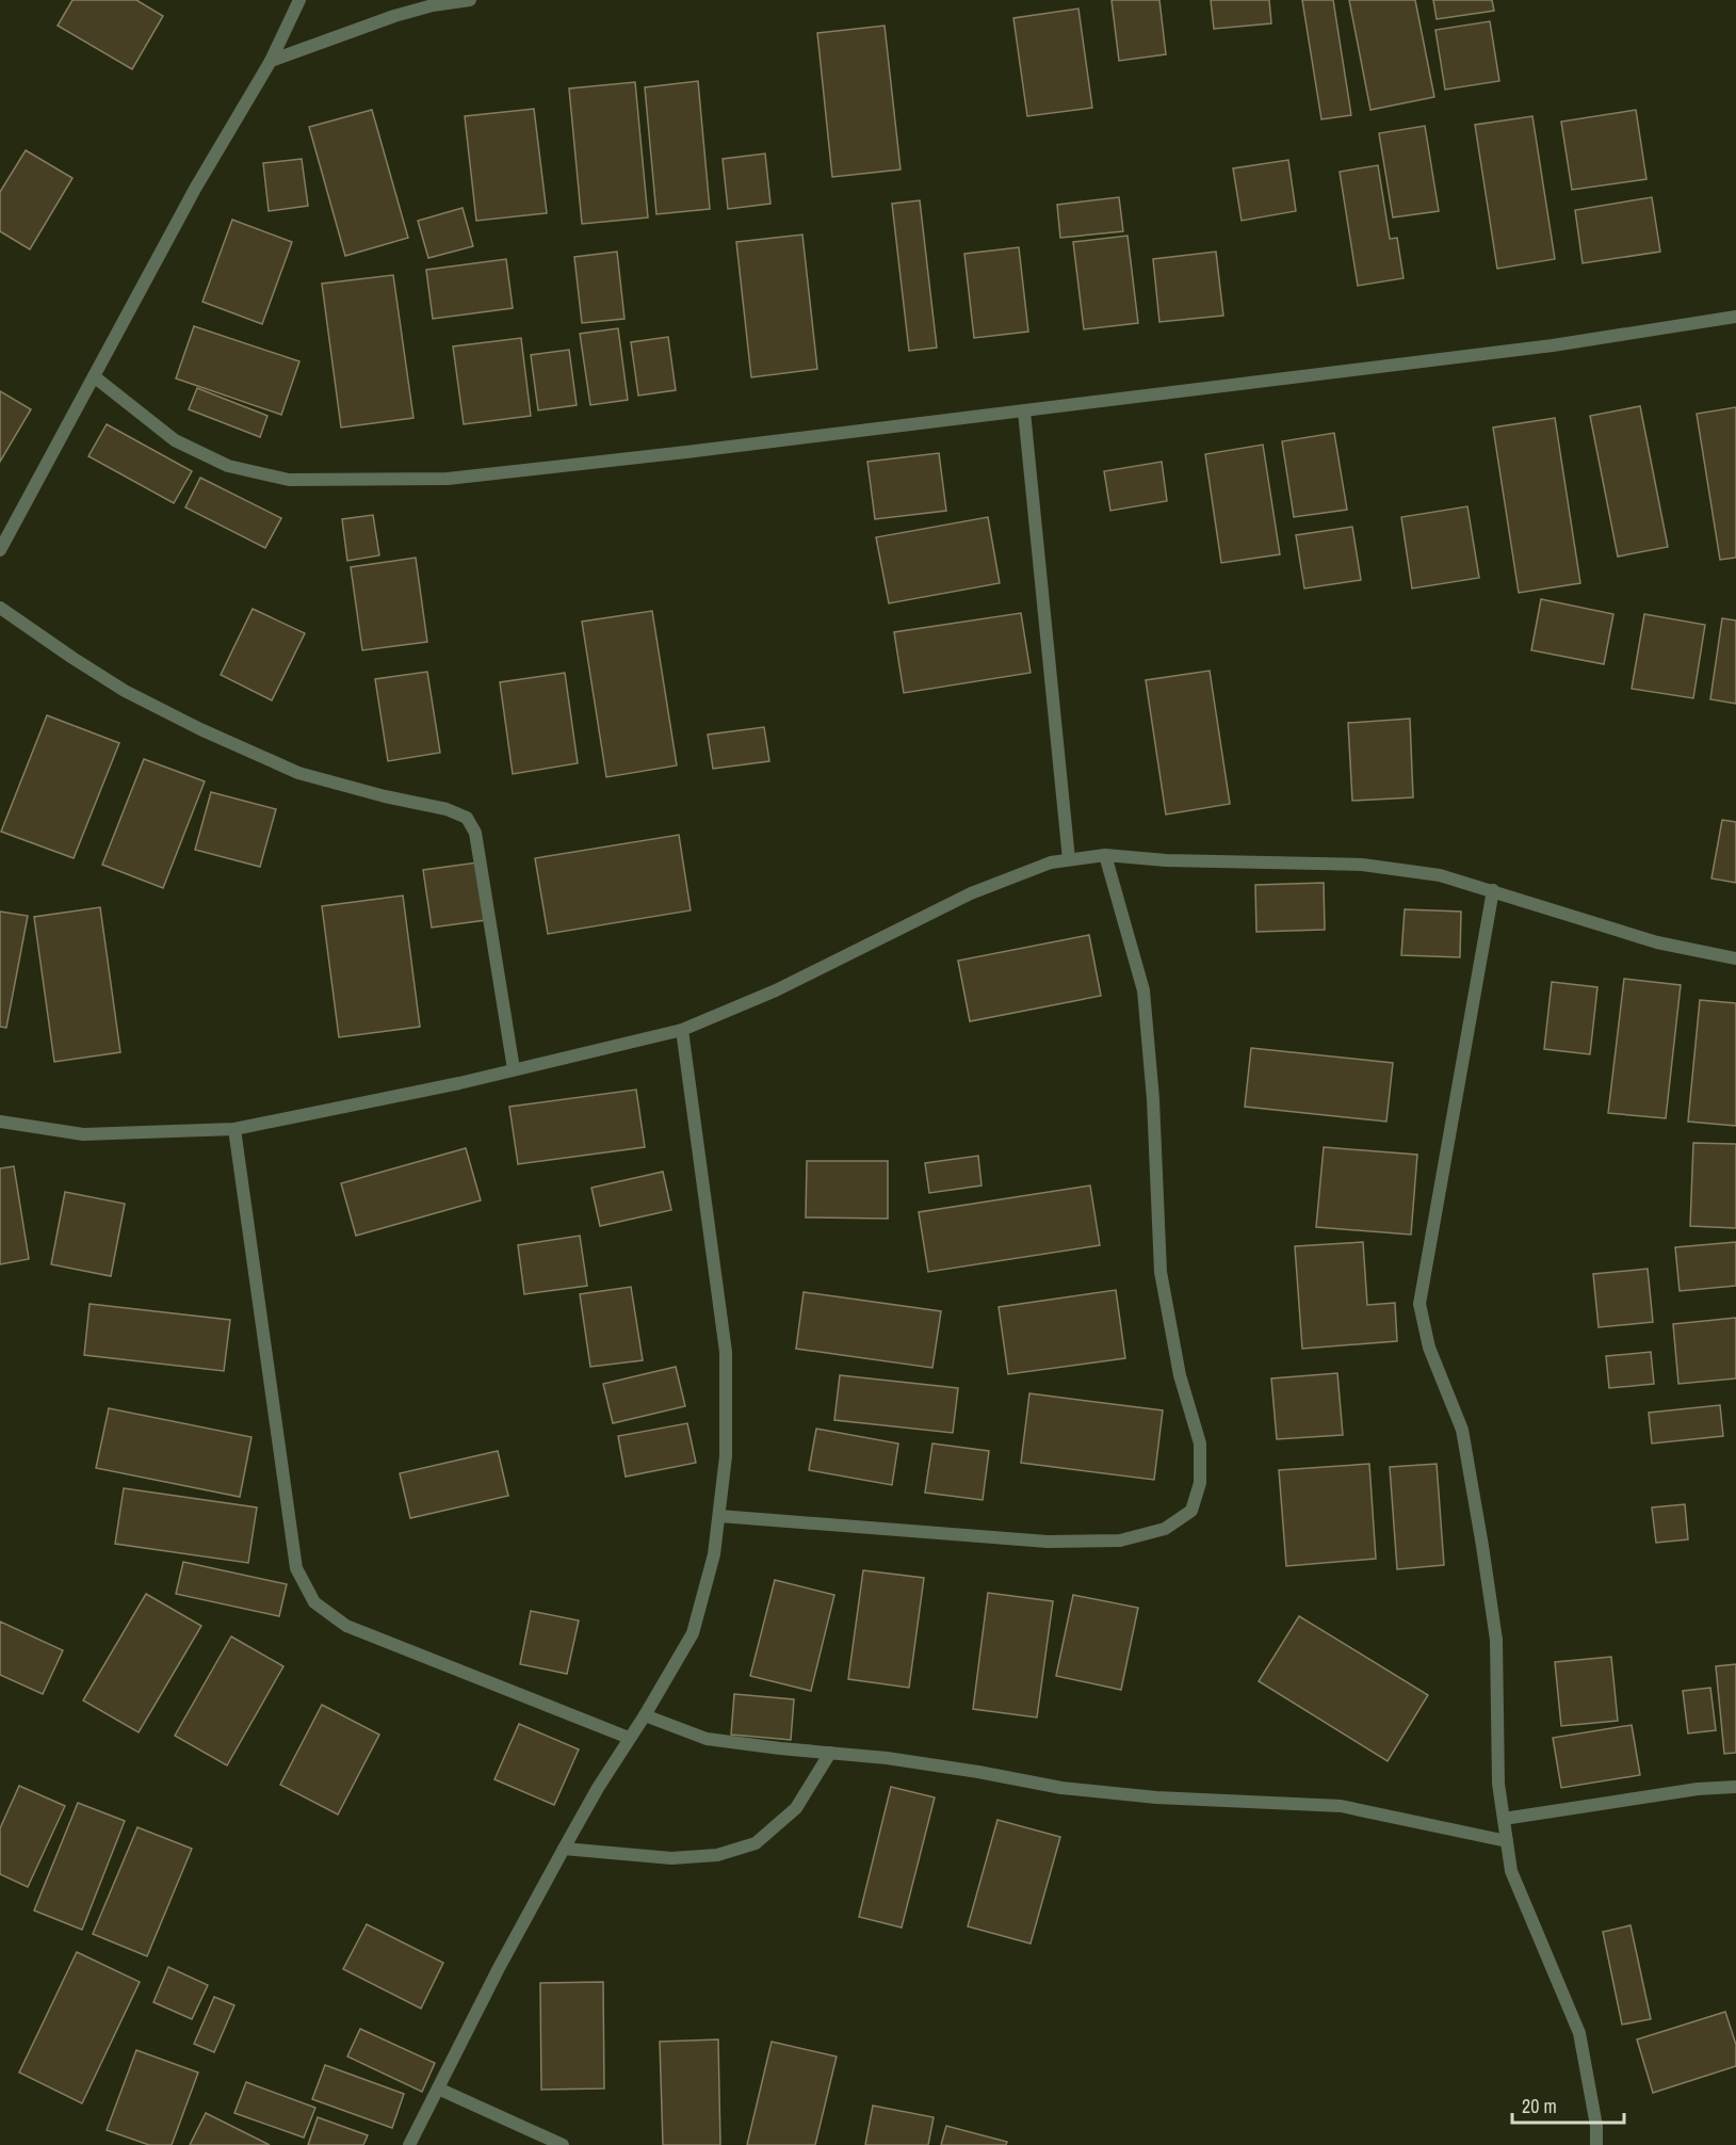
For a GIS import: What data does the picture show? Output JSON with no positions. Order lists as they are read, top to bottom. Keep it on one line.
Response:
{"scale_bar":"20 m"}
